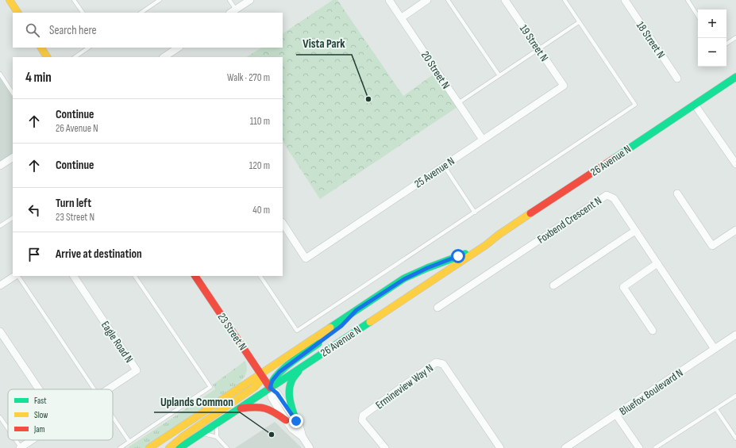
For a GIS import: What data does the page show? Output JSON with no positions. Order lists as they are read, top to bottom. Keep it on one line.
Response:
{"streets":{"main road":["26 Avenue N","23 Street N"],"street":["18 Street N","19 Street N","20 Street N","25 Avenue N","Foxbend Crescent N","Eagle Road N","Ermineview Way N","Bluefox Boulevard N"]},"crossings":[["19 Street N","25 Avenue N"],["20 Street N","25 Avenue N"],["26 Avenue N","23 Street N"],["Foxbend Crescent N","Bluefox Boulevard N"]],"places":["Vista Park","Uplands Common"],"legend":["Fast","Slow","Jam"],"page":{"map_buttons":["+","−"],"search":"Search here","heading":["4 min","Walk · 270 m"],"list":[["Continue","26 Avenue N","110 m"],["Continue","120 m"],["Turn left","23 Street N","40 m"],"Arrive at destination"]}}
